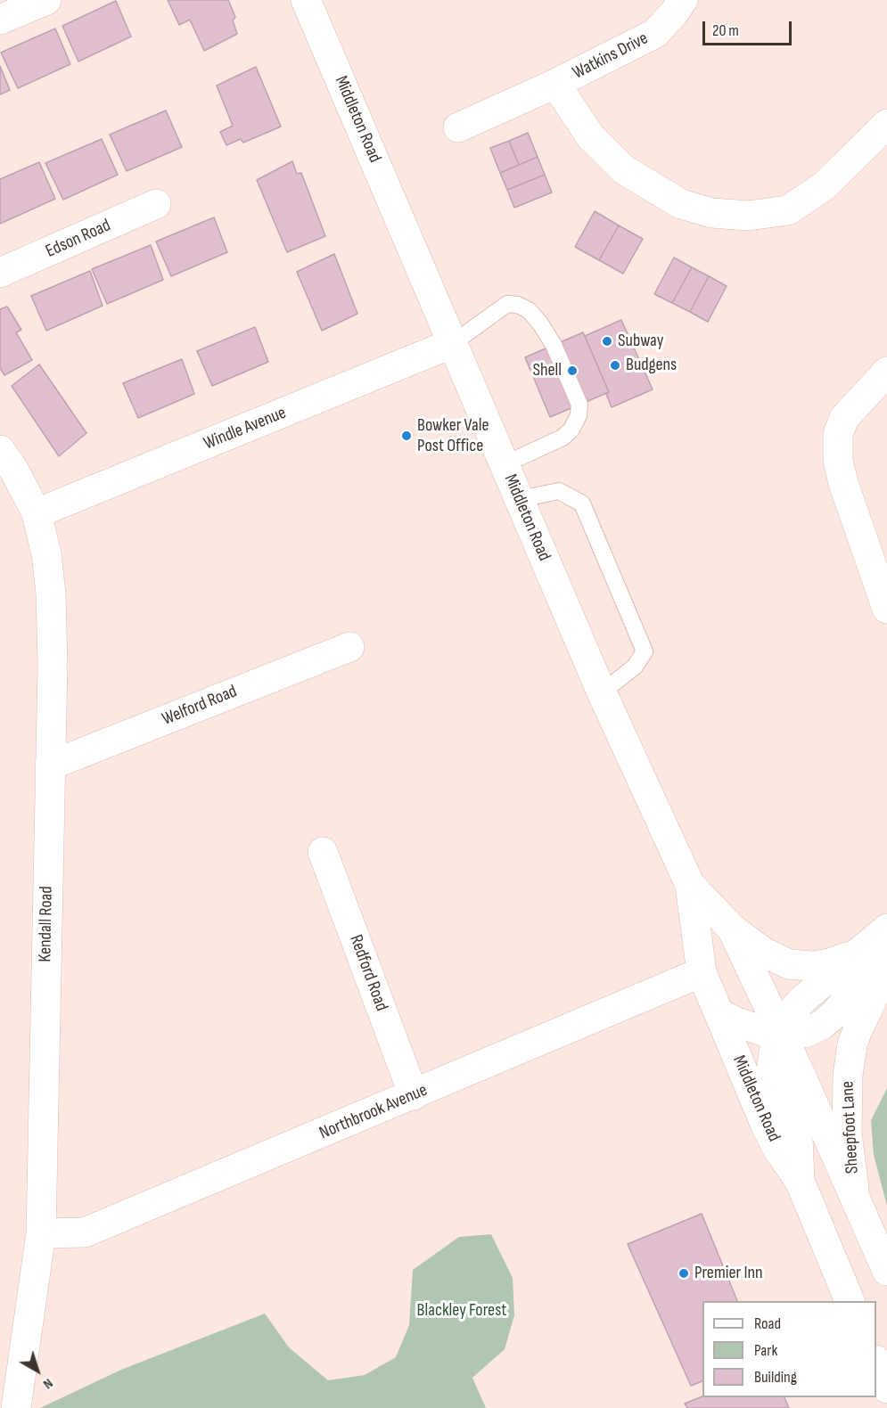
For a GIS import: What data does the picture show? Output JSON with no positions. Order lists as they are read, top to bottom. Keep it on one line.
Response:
{"streets":{"main road":["Watkins Drive","Middleton Road","Edson Road","Windle Avenue","Welford Road","Kendall Road","Redford Road","Northbrook Avenue","Sheepfoot Lane"]},"crossings":[["Middleton Road","Windle Avenue"],["Middleton Road","Northbrook Avenue"],["Middleton Road","Sheepfoot Lane"],["Windle Avenue","Kendall Road"],["Welford Road","Kendall Road"],["Kendall Road","Northbrook Avenue"],["Redford Road","Northbrook Avenue"]],"parks":["Blackley Forest"],"places":["Subway","Budgens","Shell","Bowker Vale Post Office","Premier Inn"],"legend":["Road","Park","Building"],"scale_bar":"20 m","north":"bottom right"}
